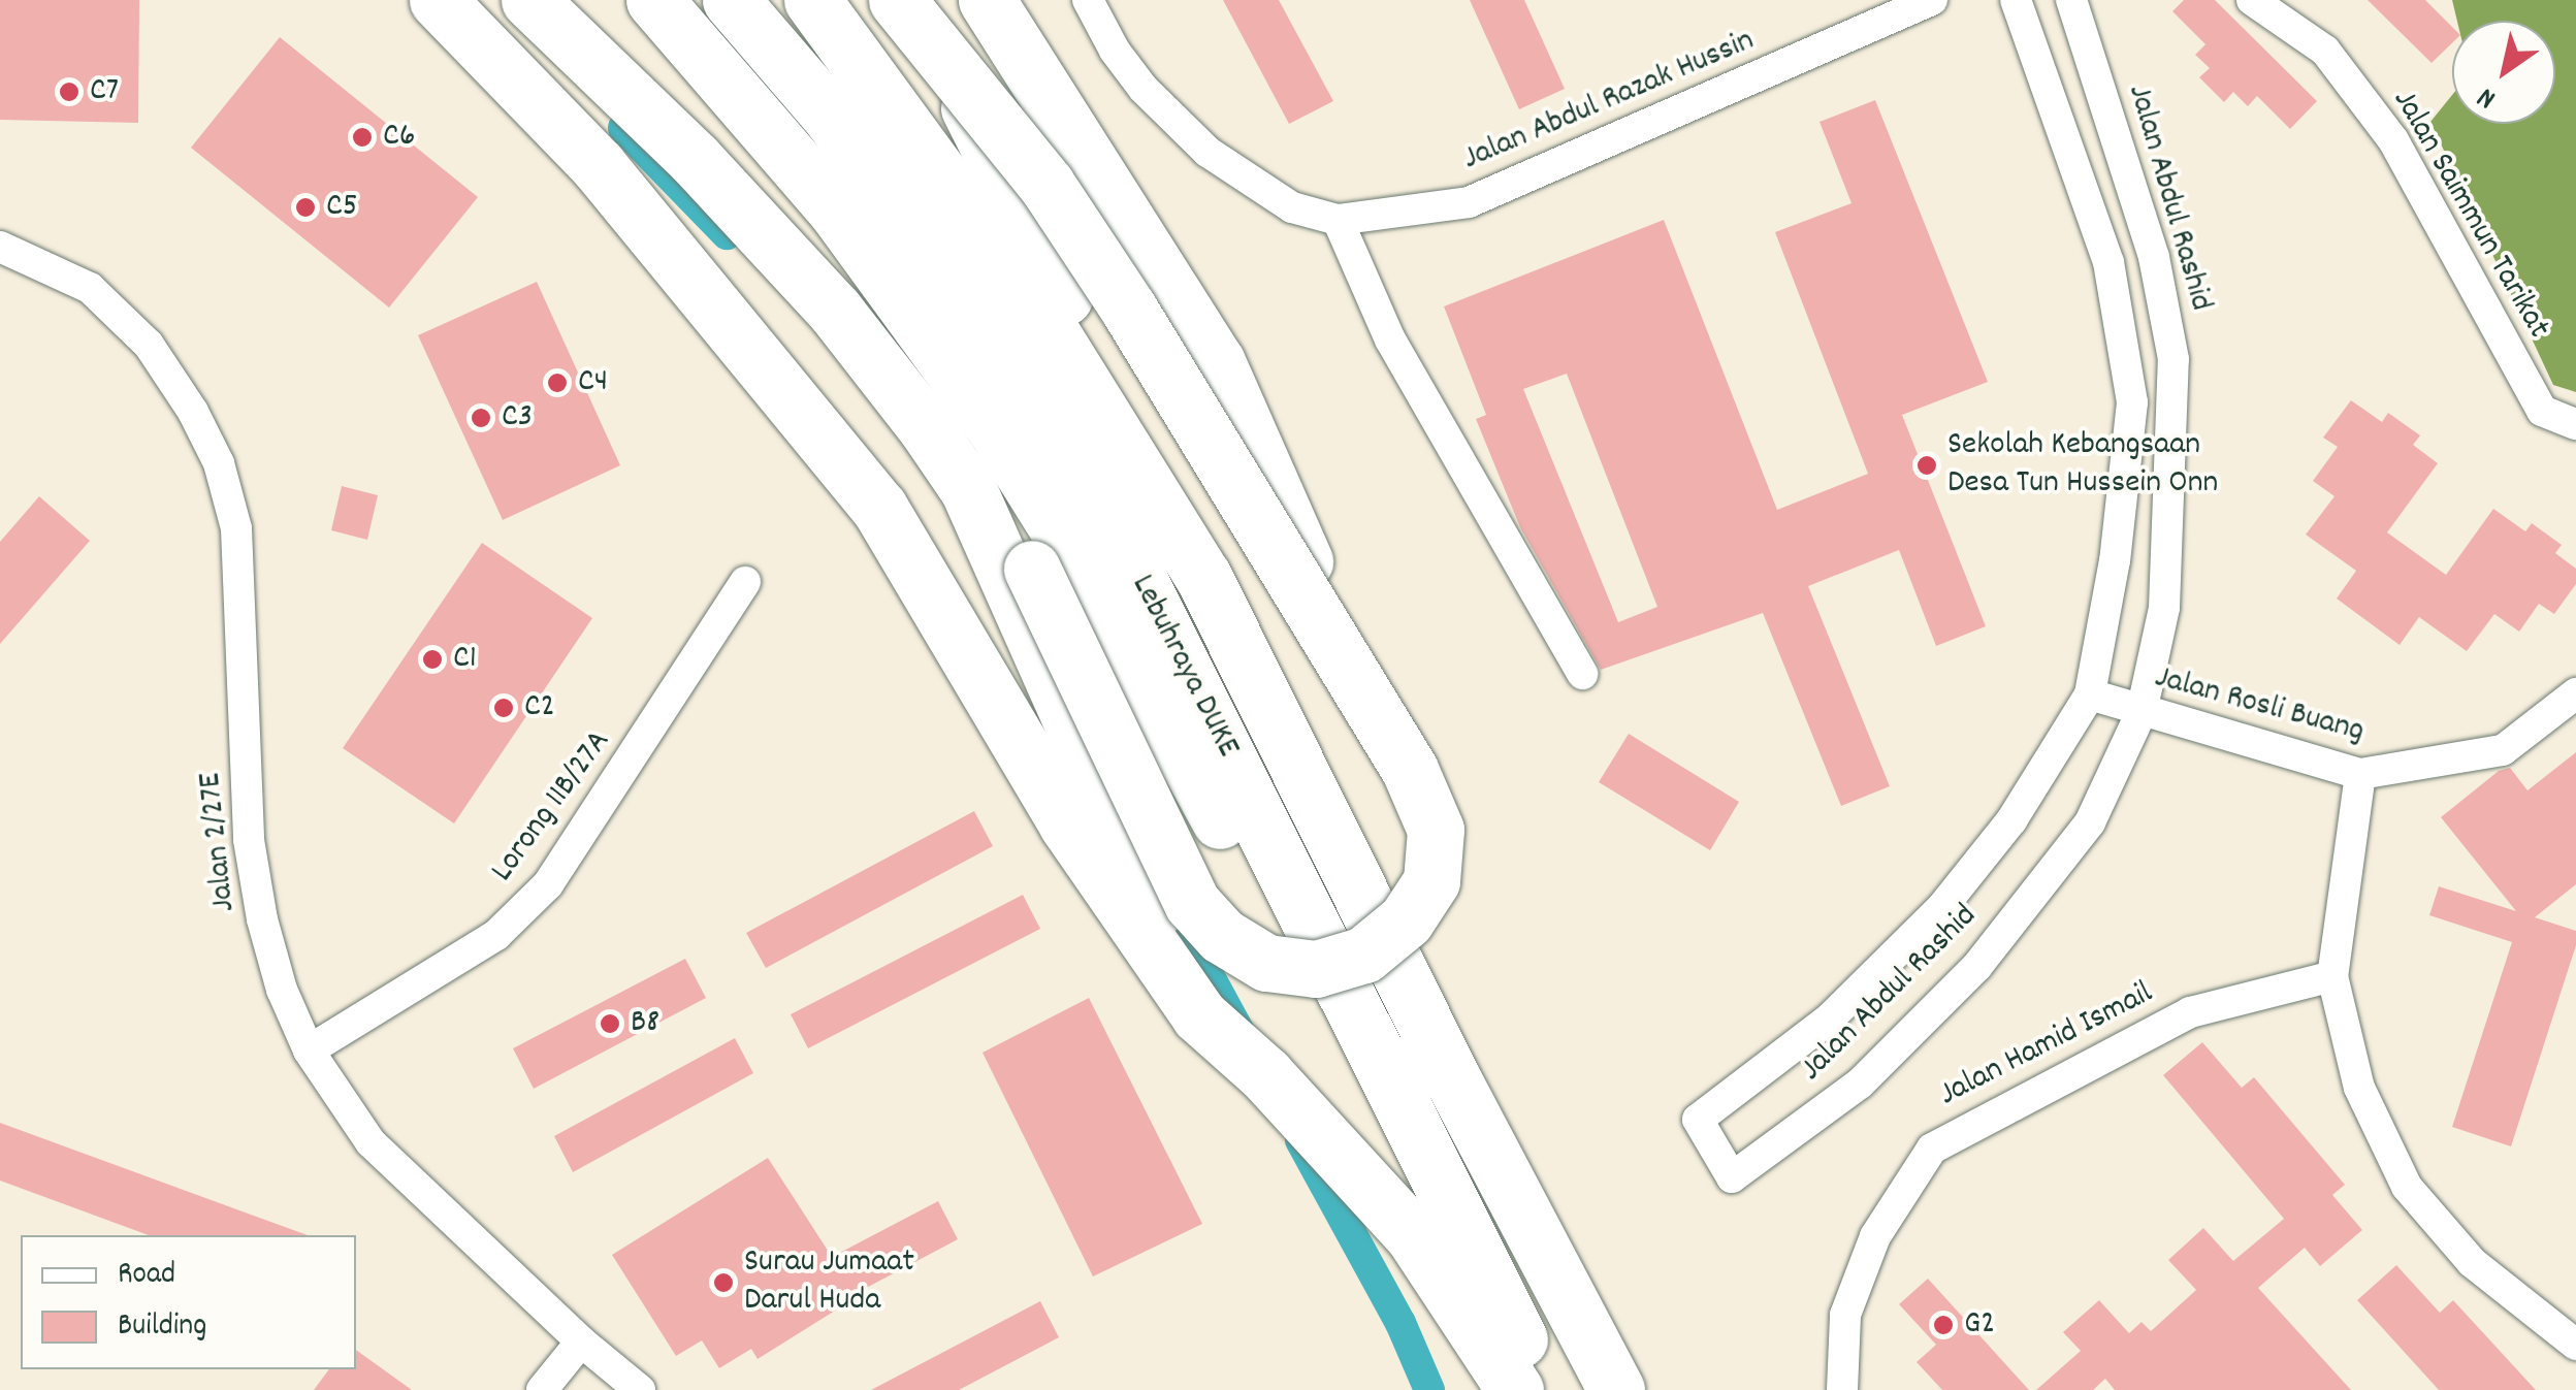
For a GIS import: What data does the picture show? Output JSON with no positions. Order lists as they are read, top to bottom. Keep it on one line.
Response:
{"streets":{"highway":["Lebuhraya DUKE"],"street":["Jalan Abdul Razak Hussin","Jalan Abdul Rashid","Jalan Saimmun Tarikat","Jalan Rosli Buang","Lorong 11B/27A","Jalan 2/27E","Jalan Hamid Ismail"]},"crossings":[["Jalan Abdul Rashid","Jalan Rosli Buang"],["Lorong 11B/27A","Jalan 2/27E"]],"places":["C7","C6","C5","C4","C3","Sekolah Kebangsaan Desa Tun Hussein Onn","C1","C2","B8","Surau Jumaat Darul Huda","G2"],"legend":["Road","Building"],"north":"bottom left"}
